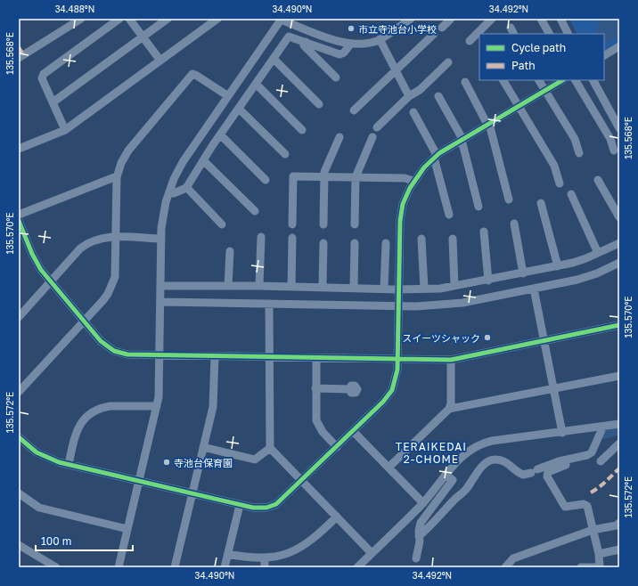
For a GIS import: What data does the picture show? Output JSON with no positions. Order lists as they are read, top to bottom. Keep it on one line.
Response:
{"districts":["TERAIKEDAI 2-CHOME"],"places":["市立寺池台小学校","スイーツシャック","寺池台保育園"],"legend":["Cycle path","Path"],"scale_bar":"100 m","coordinates":["34.488°N","34.490°N","34.492°N","135.568°E","135.570°E","135.572°E"]}
